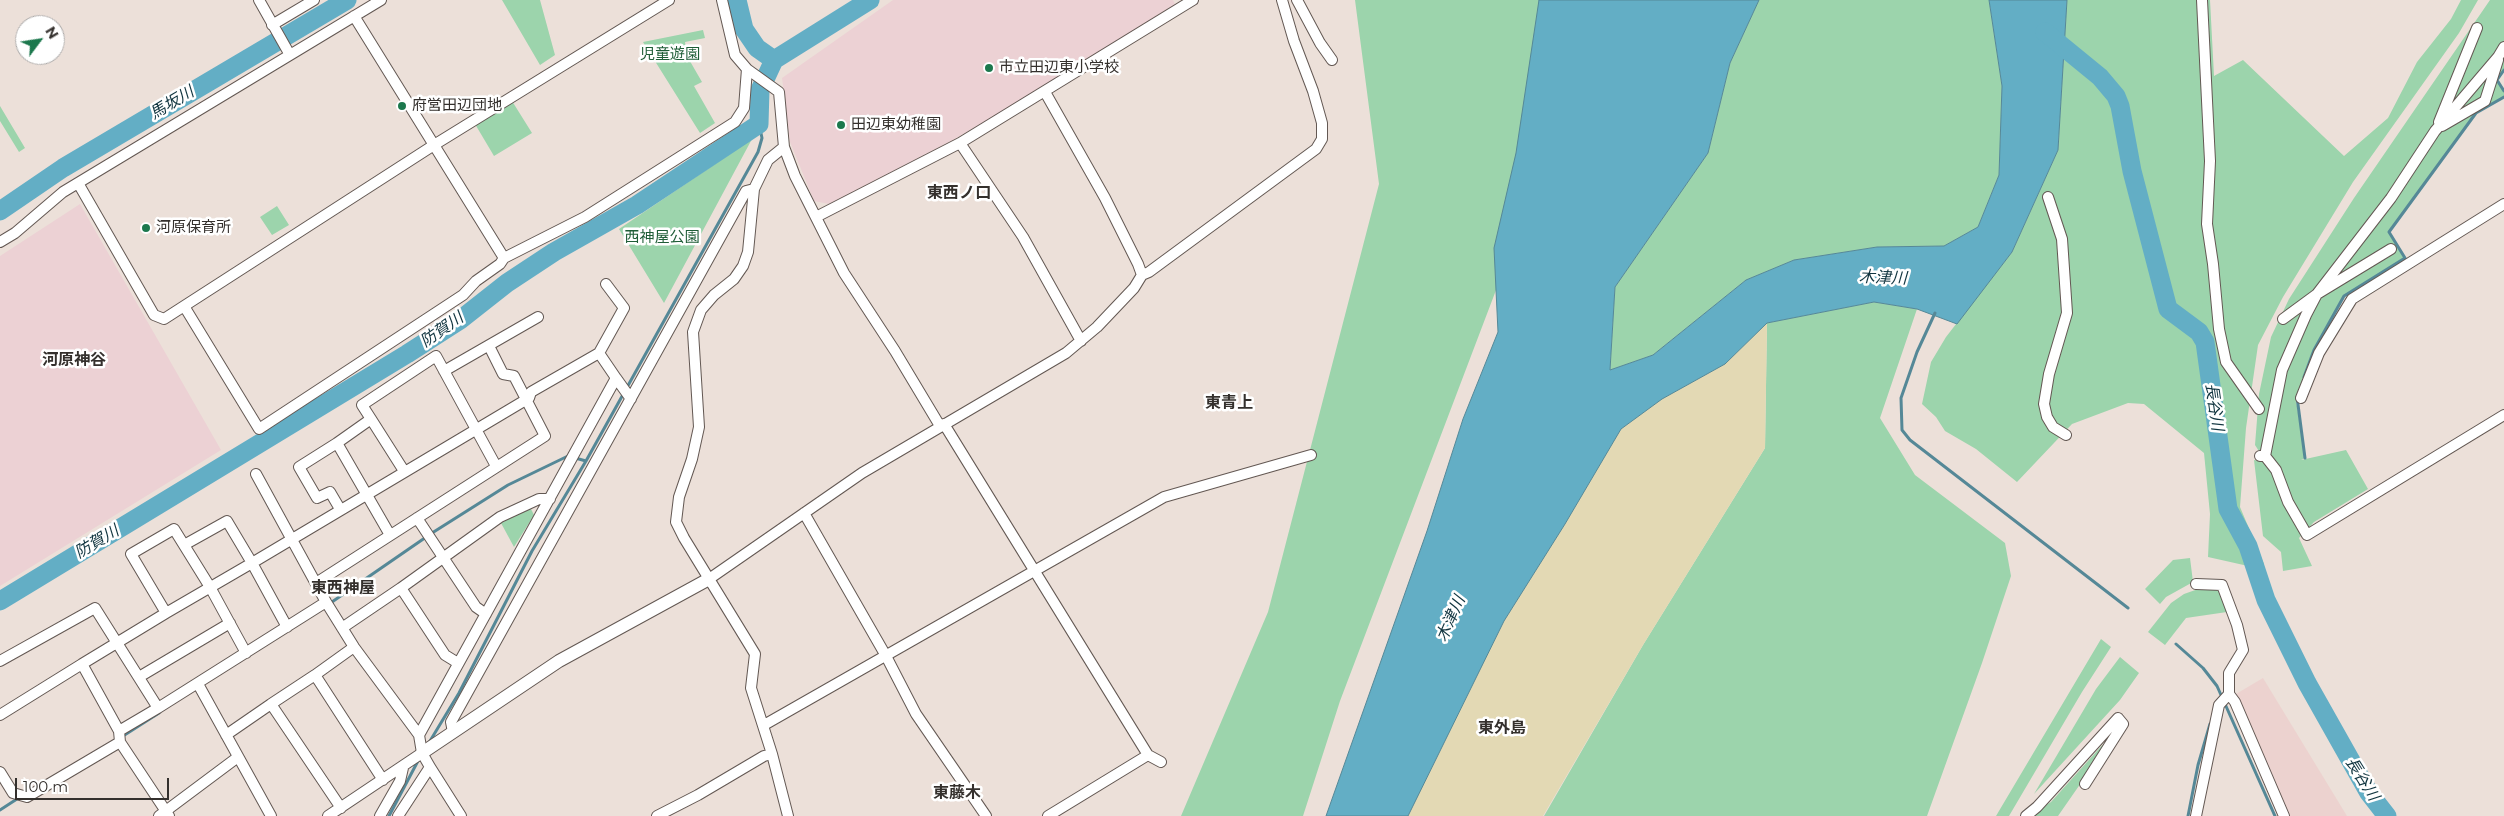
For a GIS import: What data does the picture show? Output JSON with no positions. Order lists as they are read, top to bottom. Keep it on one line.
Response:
{"districts":["東西ノ口","河原神谷","東青上","東西神屋","東外島","東藤木"],"water":["馬坂川","木津川","防賀川","長谷川"],"parks":["児童遊園","西神屋公園"],"places":["市立田辺東小学校","府営田辺団地","田辺東幼稚園","河原保育所"],"scale_bar":"100 m","north":"top right"}
